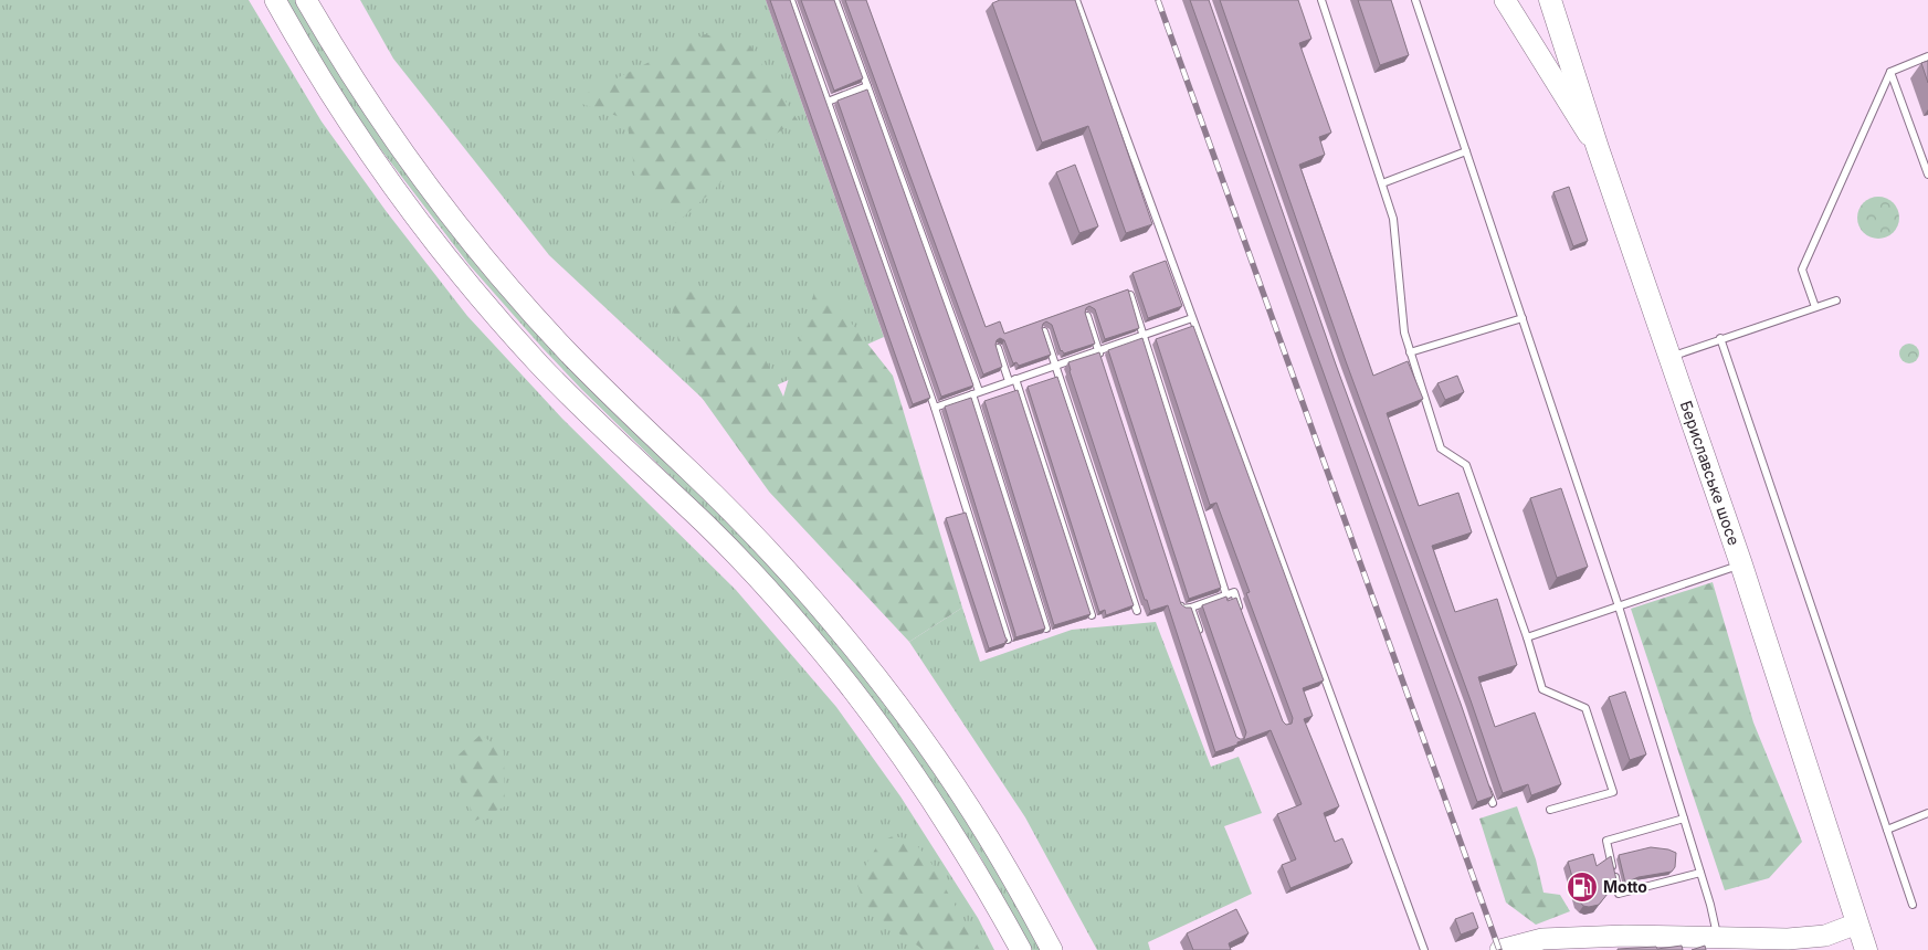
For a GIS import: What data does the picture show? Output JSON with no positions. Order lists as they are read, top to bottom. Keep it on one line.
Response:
{"streets":{"main road":["Бериславське шосе"]},"places":{"fuel station":["Motto"]}}
